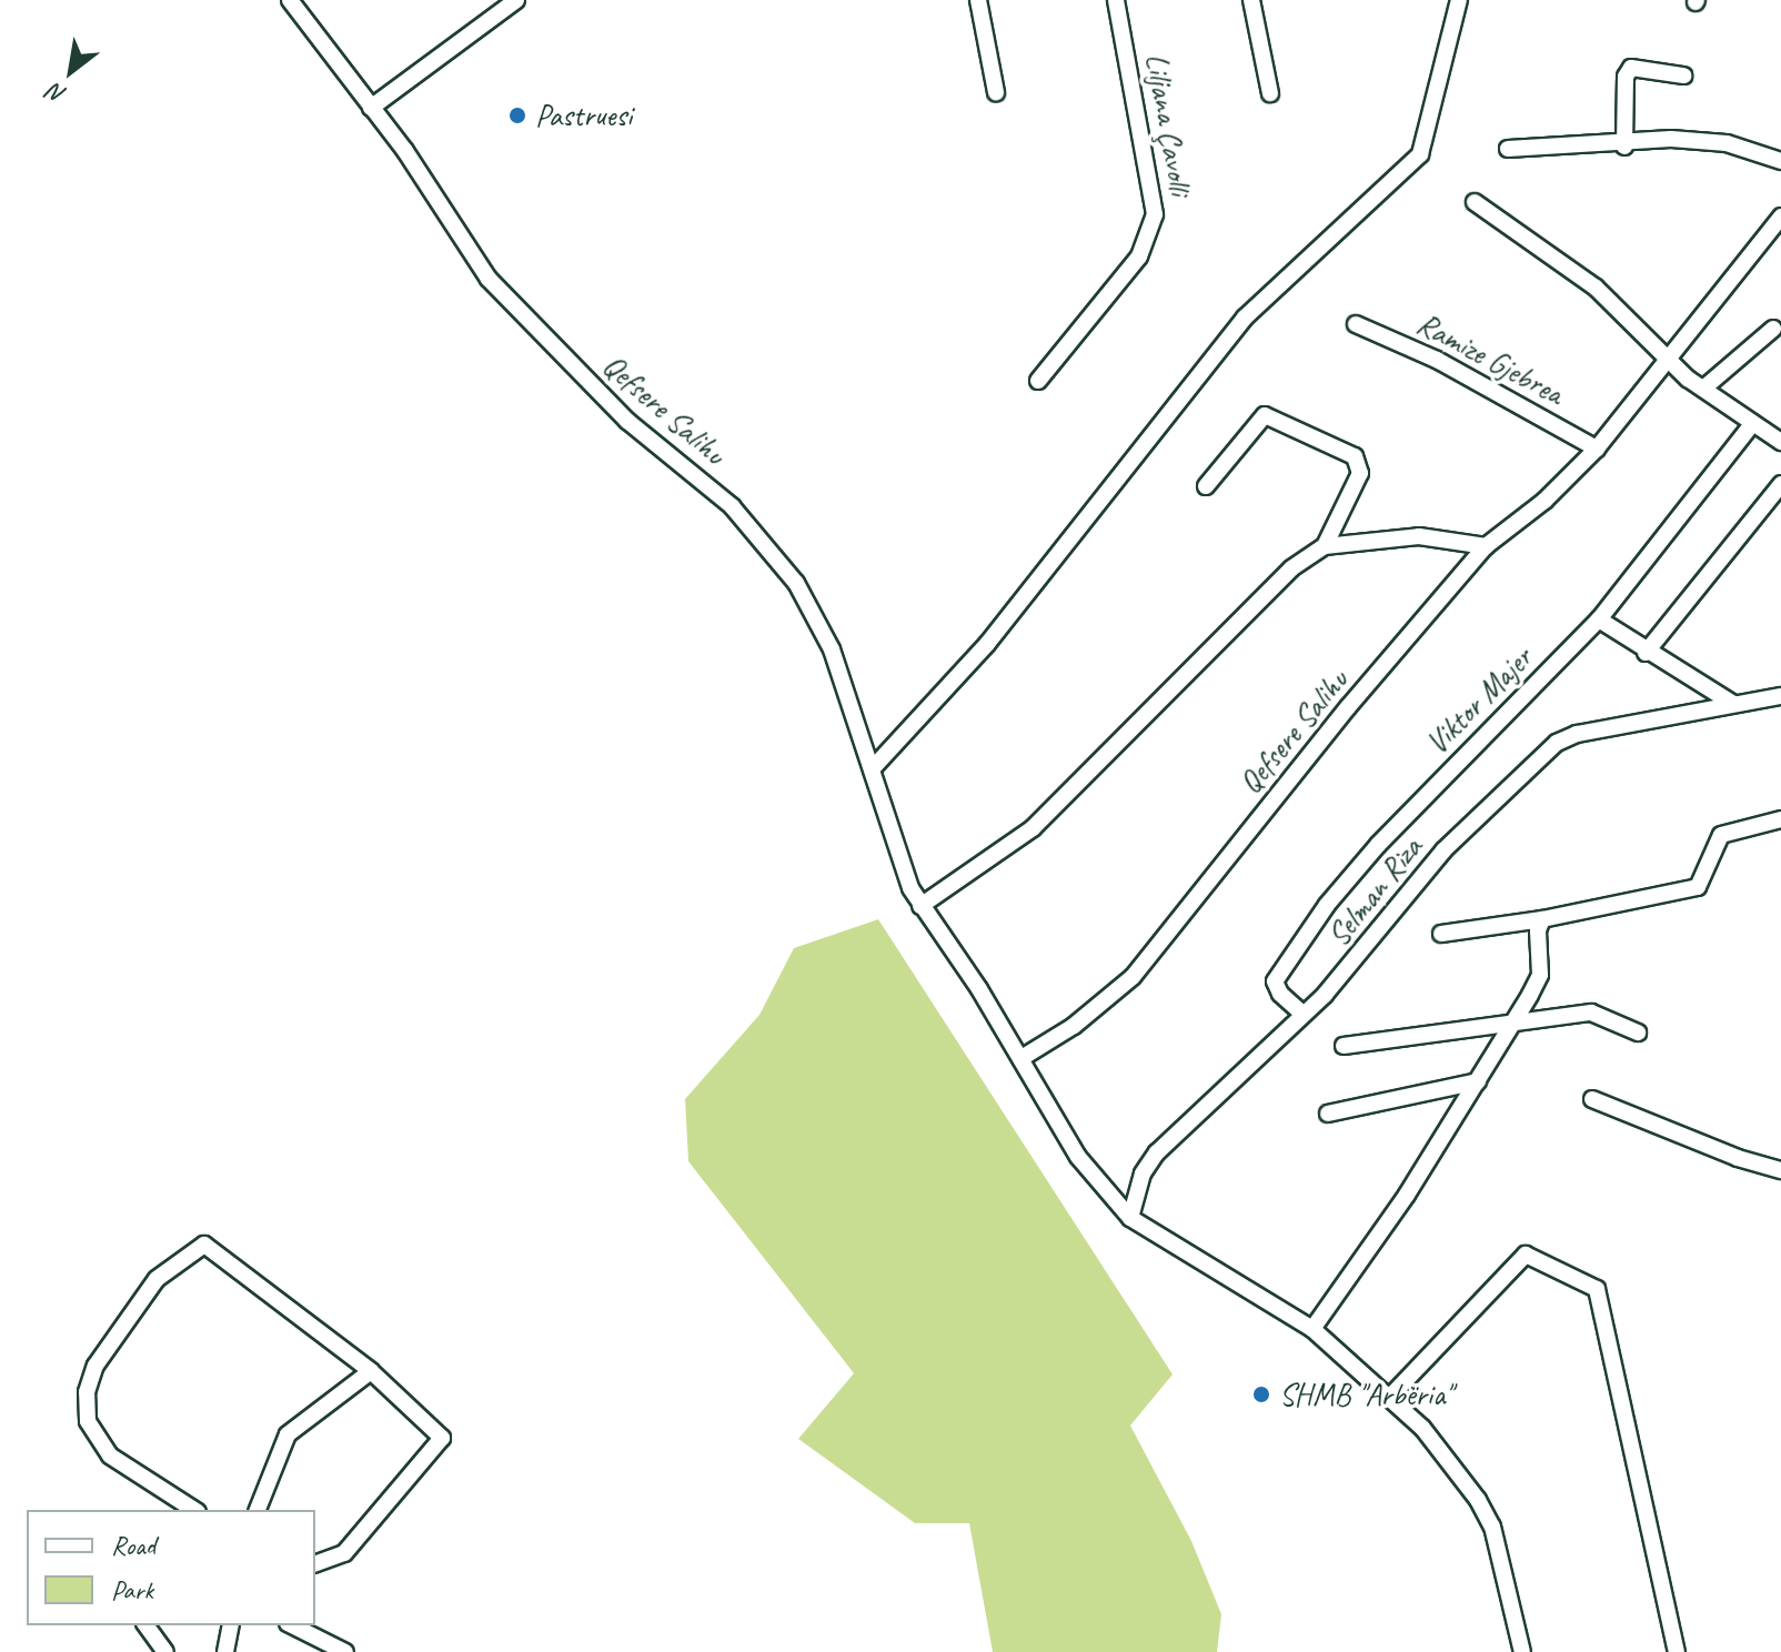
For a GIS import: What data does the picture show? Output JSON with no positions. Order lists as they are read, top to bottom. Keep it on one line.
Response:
{"streets":{"street":["Liljana Çavolli","Ramize Gjebrea","Qefsere Salihu","Viktor Majer","Selman Riza"]},"crossings":[["Qefsere Salihu","Selman Riza"],["Viktor Majer","Selman Riza"]],"places":["Pastruesi","SHMB ''Arbëria''"],"legend":["Road","Park"],"north":"bottom left"}
